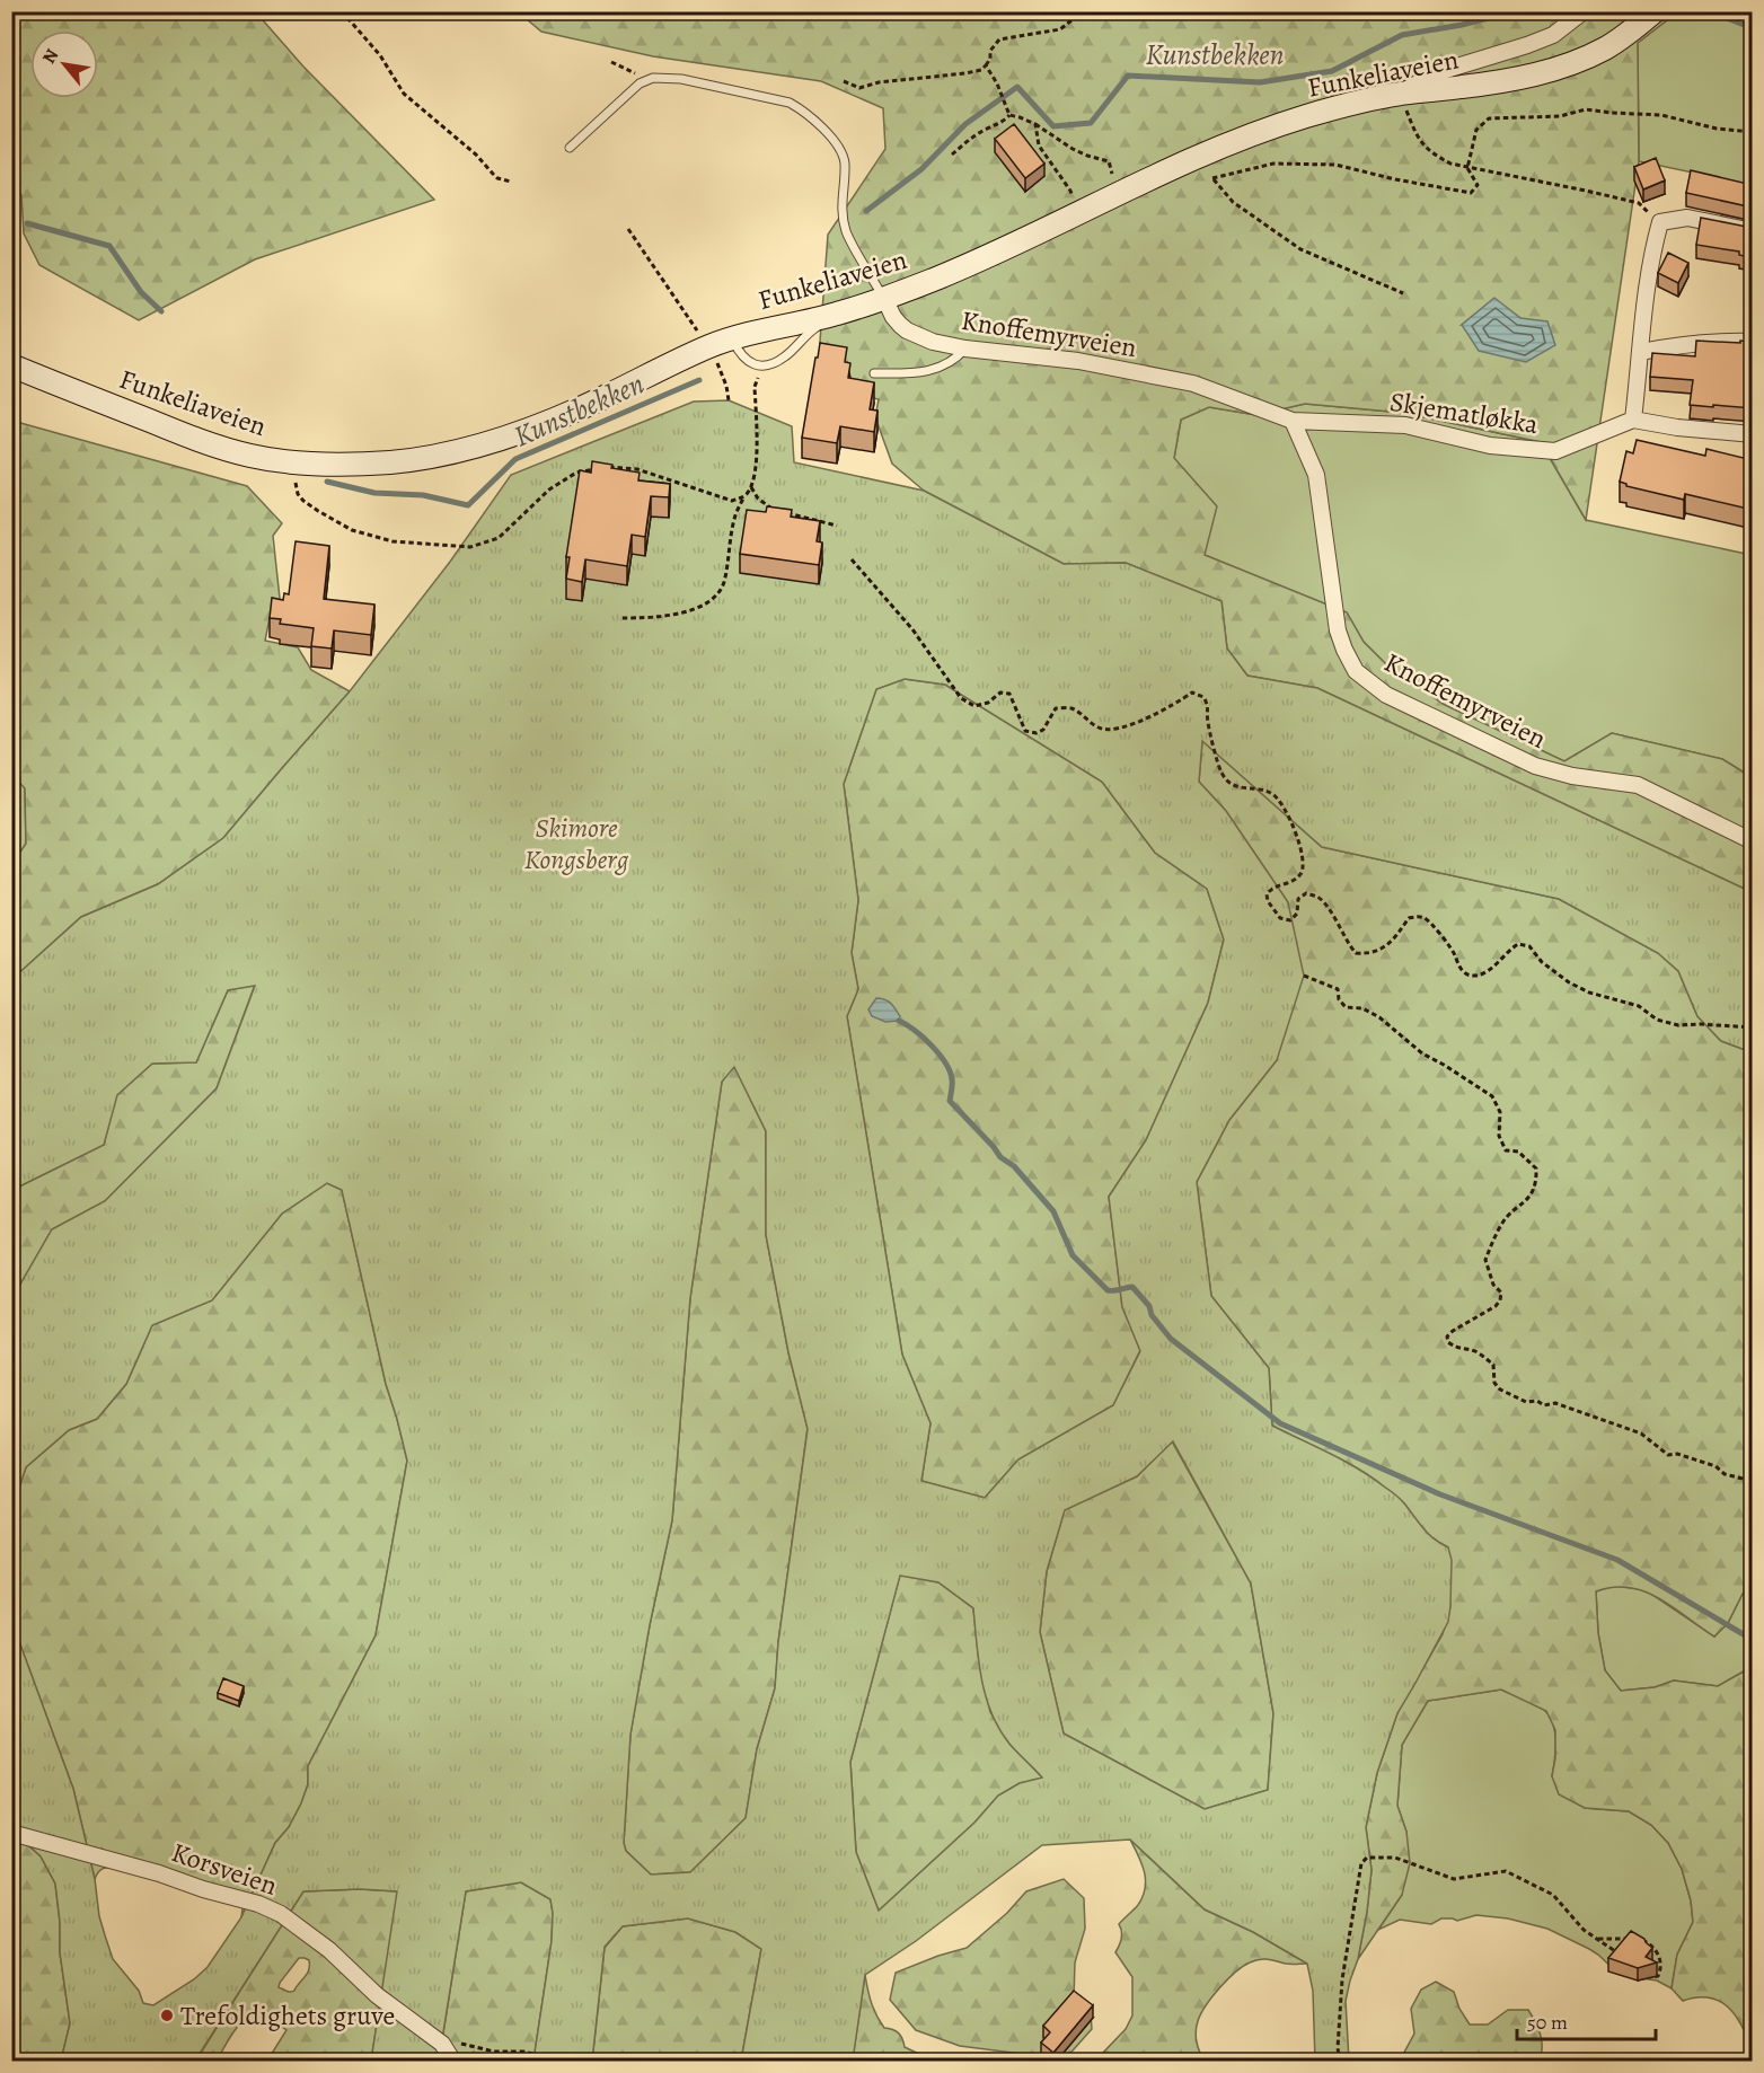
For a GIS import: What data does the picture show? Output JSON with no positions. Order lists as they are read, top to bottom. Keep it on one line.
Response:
{"streets":{"street":["Funkeliaveien","Knoffemyrveien","Skjematløkka","Korsveien"]},"crossings":[["Funkeliaveien","Knoffemyrveien"],["Knoffemyrveien","Skjematløkka"]],"water":["Kunstbekken"],"parks":["Skimore Kongsberg"],"places":["Trefoldighets gruve"],"scale_bar":"50 m","north":"top left"}
